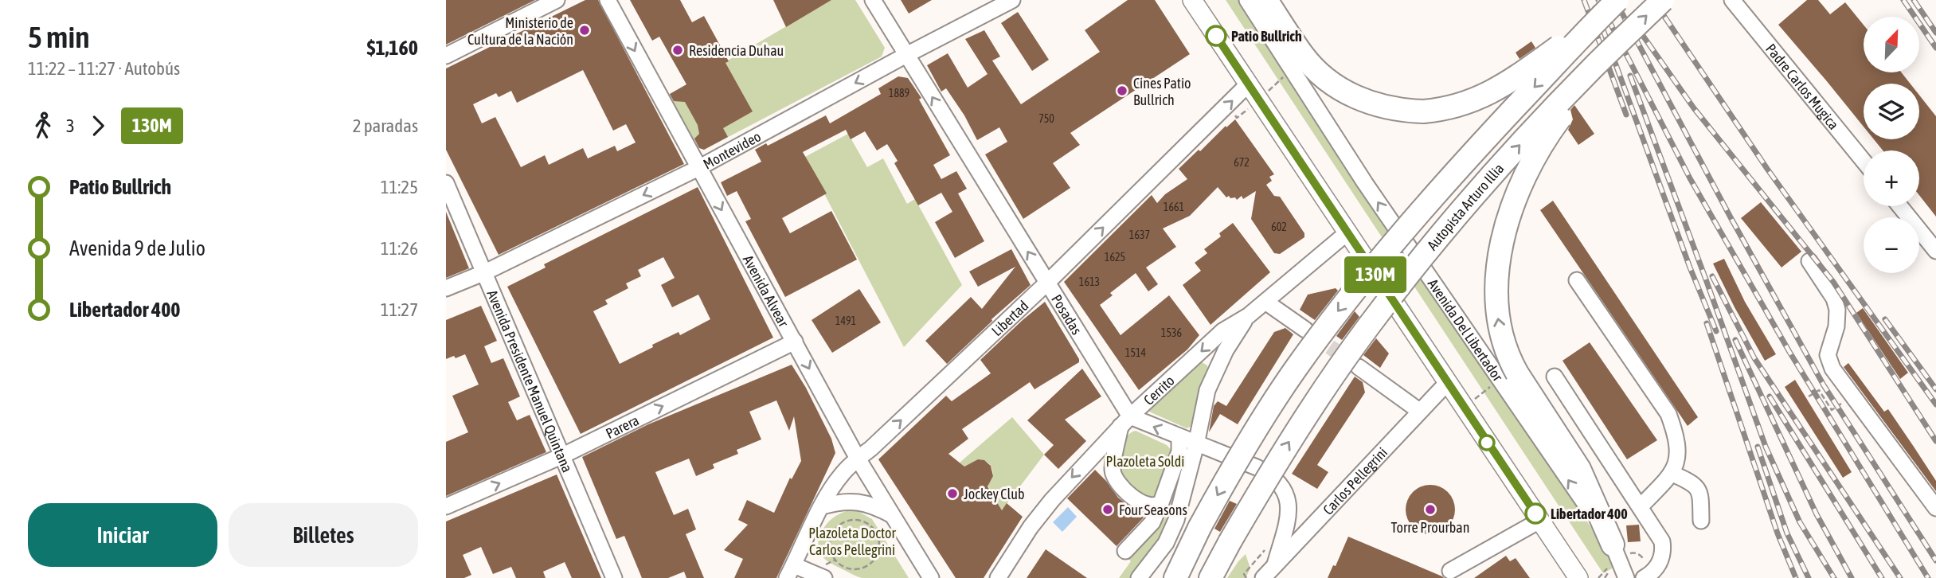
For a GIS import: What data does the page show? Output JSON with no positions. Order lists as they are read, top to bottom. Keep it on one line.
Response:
{"streets":{"highway":["Autopista Arturo Illia"],"street":["Padre Carlos Mugica","Montevideo","Avenida Alvear","Posadas","Libertad","Avenida Del Libertador","Avenida Presidente Manuel Quintana","Cerrito","Parera","Carlos Pellegrini"]},"crossings":[["Montevideo","Avenida Alvear"],["Montevideo","Posadas"],["Montevideo","Avenida Presidente Manuel Quintana"],["Avenida Alvear","Libertad"],["Avenida Alvear","Parera"],["Posadas","Libertad"],["Posadas","Cerrito"],["Avenida Presidente Manuel Quintana","Parera"]],"one_way":["Montevideo","Avenida Alvear","Posadas","Libertad","Parera"],"parks":["Plazoleta Soldi","Plazoleta Doctor Carlos Pellegrini"],"places":["Ministerio de Cultura de la Nación","Patio Bullrich","Residencia Duhau","Cines Patio Bullrich","Jockey Club","Four Seasons","Torre Prourban","Libertador 400"],"lines":["bus line 130M"],"house_numbers":["1889","750","672","1661","602","1637","1625","1613","1491","1536","1514"],"north":"top right","page":{"heading":["5 min","11:22 – 11:27 · Autobús","$1,160"],"on_map":"130M","map_buttons":["+","−"],"legs":["3","130M","2 paradas"],"list":[{"name":"Patio Bullrich","value":"11:25"},{"name":"Avenida 9 de Julio","value":"11:26"},{"name":"Libertador 400","value":"11:27"}],"buttons":["Iniciar","Billetes"]}}
